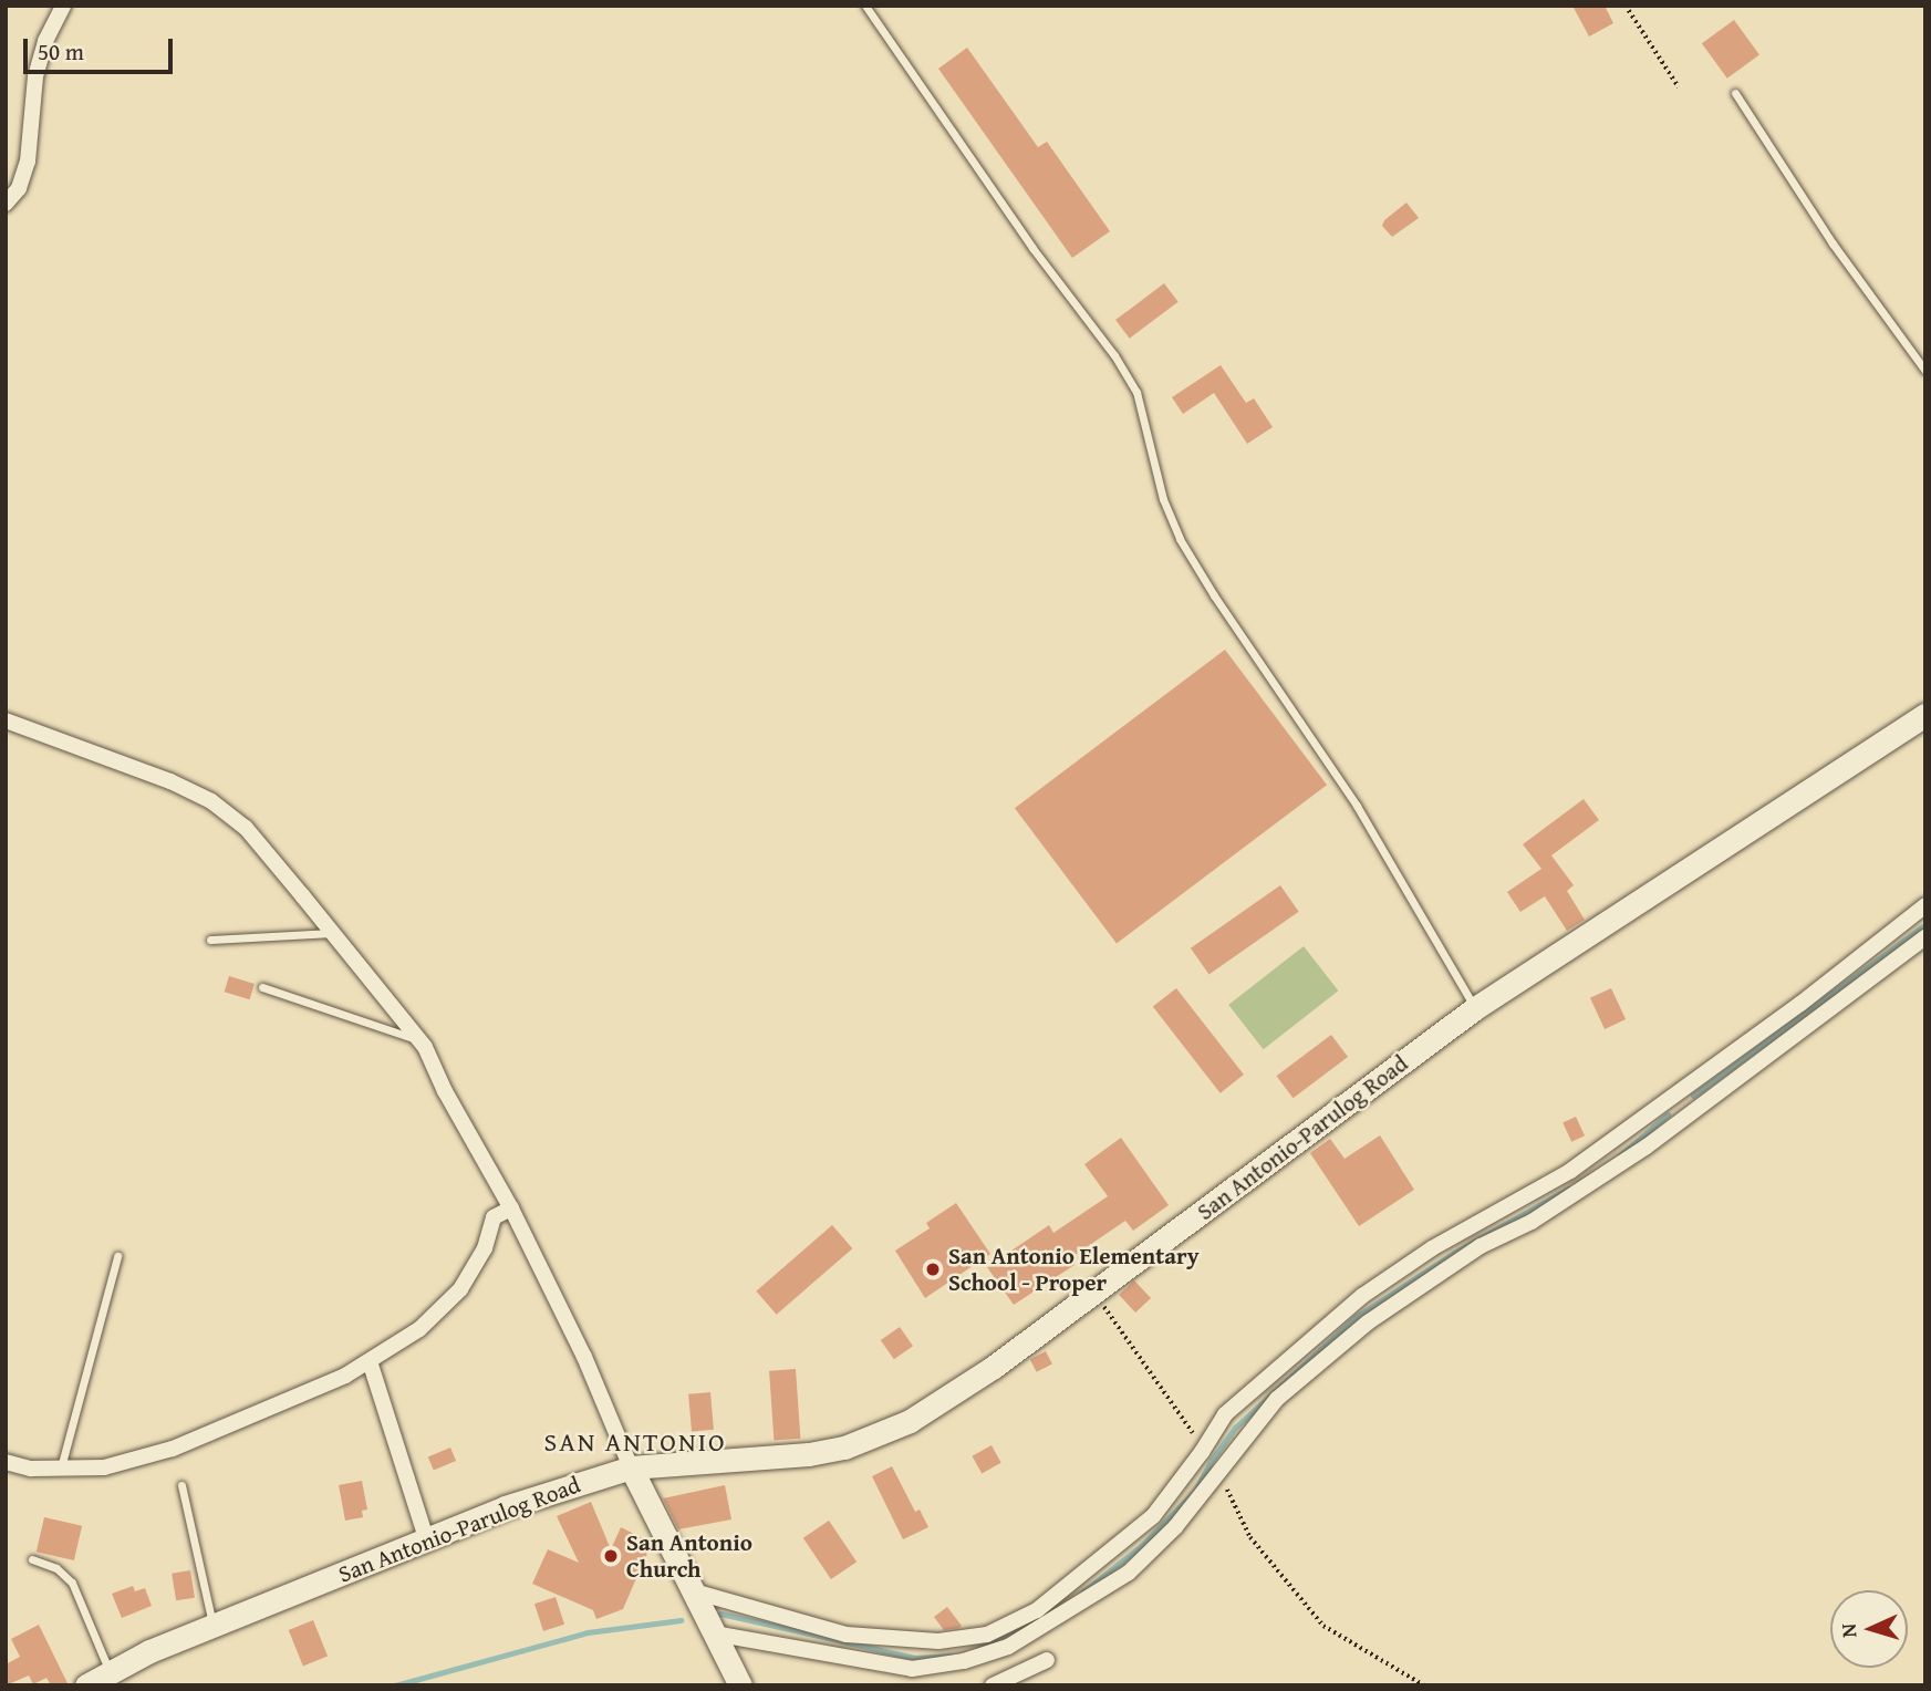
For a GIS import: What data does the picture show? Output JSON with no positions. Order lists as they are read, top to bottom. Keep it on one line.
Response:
{"streets":{"street":["San Antonio-Parulog Road"]},"districts":["SAN ANTONIO"],"places":["San Antonio Elementary School - Proper","San Antonio Church"],"scale_bar":"50 m","north":"left"}
